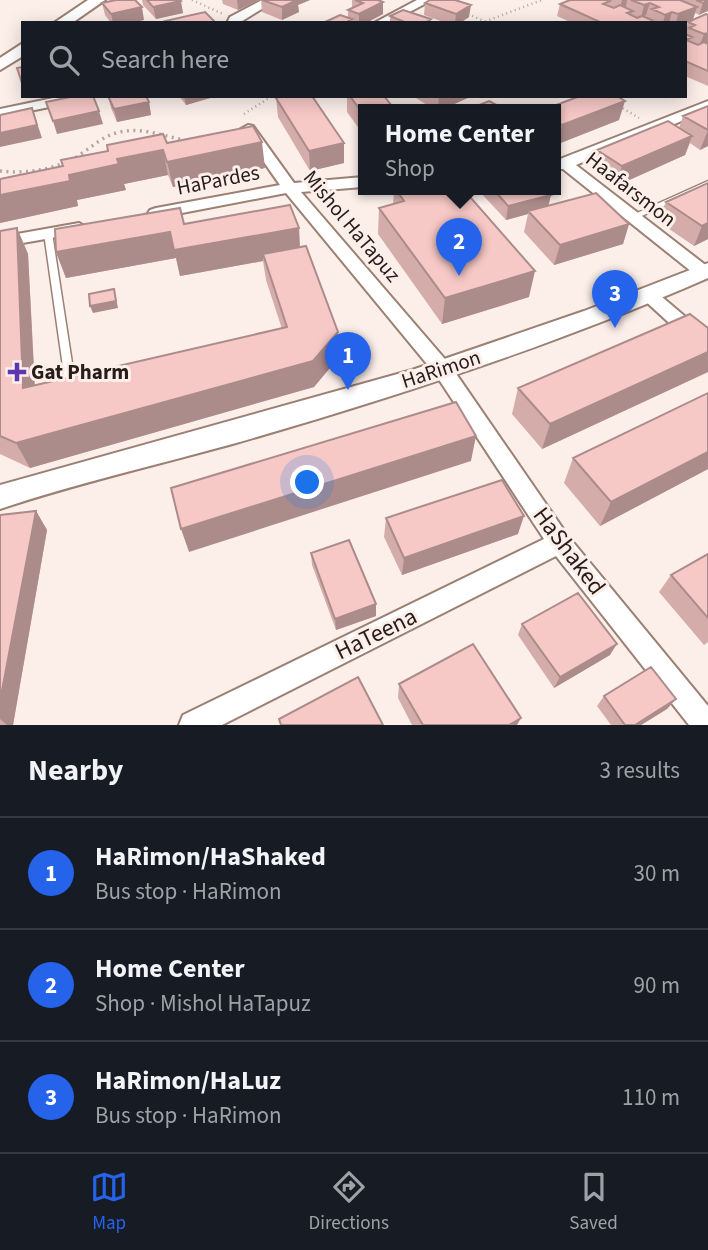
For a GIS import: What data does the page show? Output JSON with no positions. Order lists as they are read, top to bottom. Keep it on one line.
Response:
{"streets":{"street":["HaPardes","Haafarsmon","Mishol HaTapuz","HaRimon","HaShaked","HaTeena"]},"crossings":[["HaPardes","Mishol HaTapuz"],["Haafarsmon","HaRimon"],["Mishol HaTapuz","HaRimon"],["Mishol HaTapuz","HaShaked"],["HaRimon","HaShaked"],["HaShaked","HaTeena"]],"places":{"health":["Gat Pharm"]},"page":{"search":"Search here","popup":["Home Center","Shop"],"pins":["2","3","1"],"heading":["Nearby","3 results"],"list":[{"mark":"1","name":"HaRimon/HaShaked","note":"Bus stop · HaRimon","value":"30 m"},{"mark":"2","name":"Home Center","note":"Shop · Mishol HaTapuz","value":"90 m"},{"mark":"3","name":"HaRimon/HaLuz","note":"Bus stop · HaRimon","value":"110 m"}],"nav":["Map","Directions","Saved"]}}
